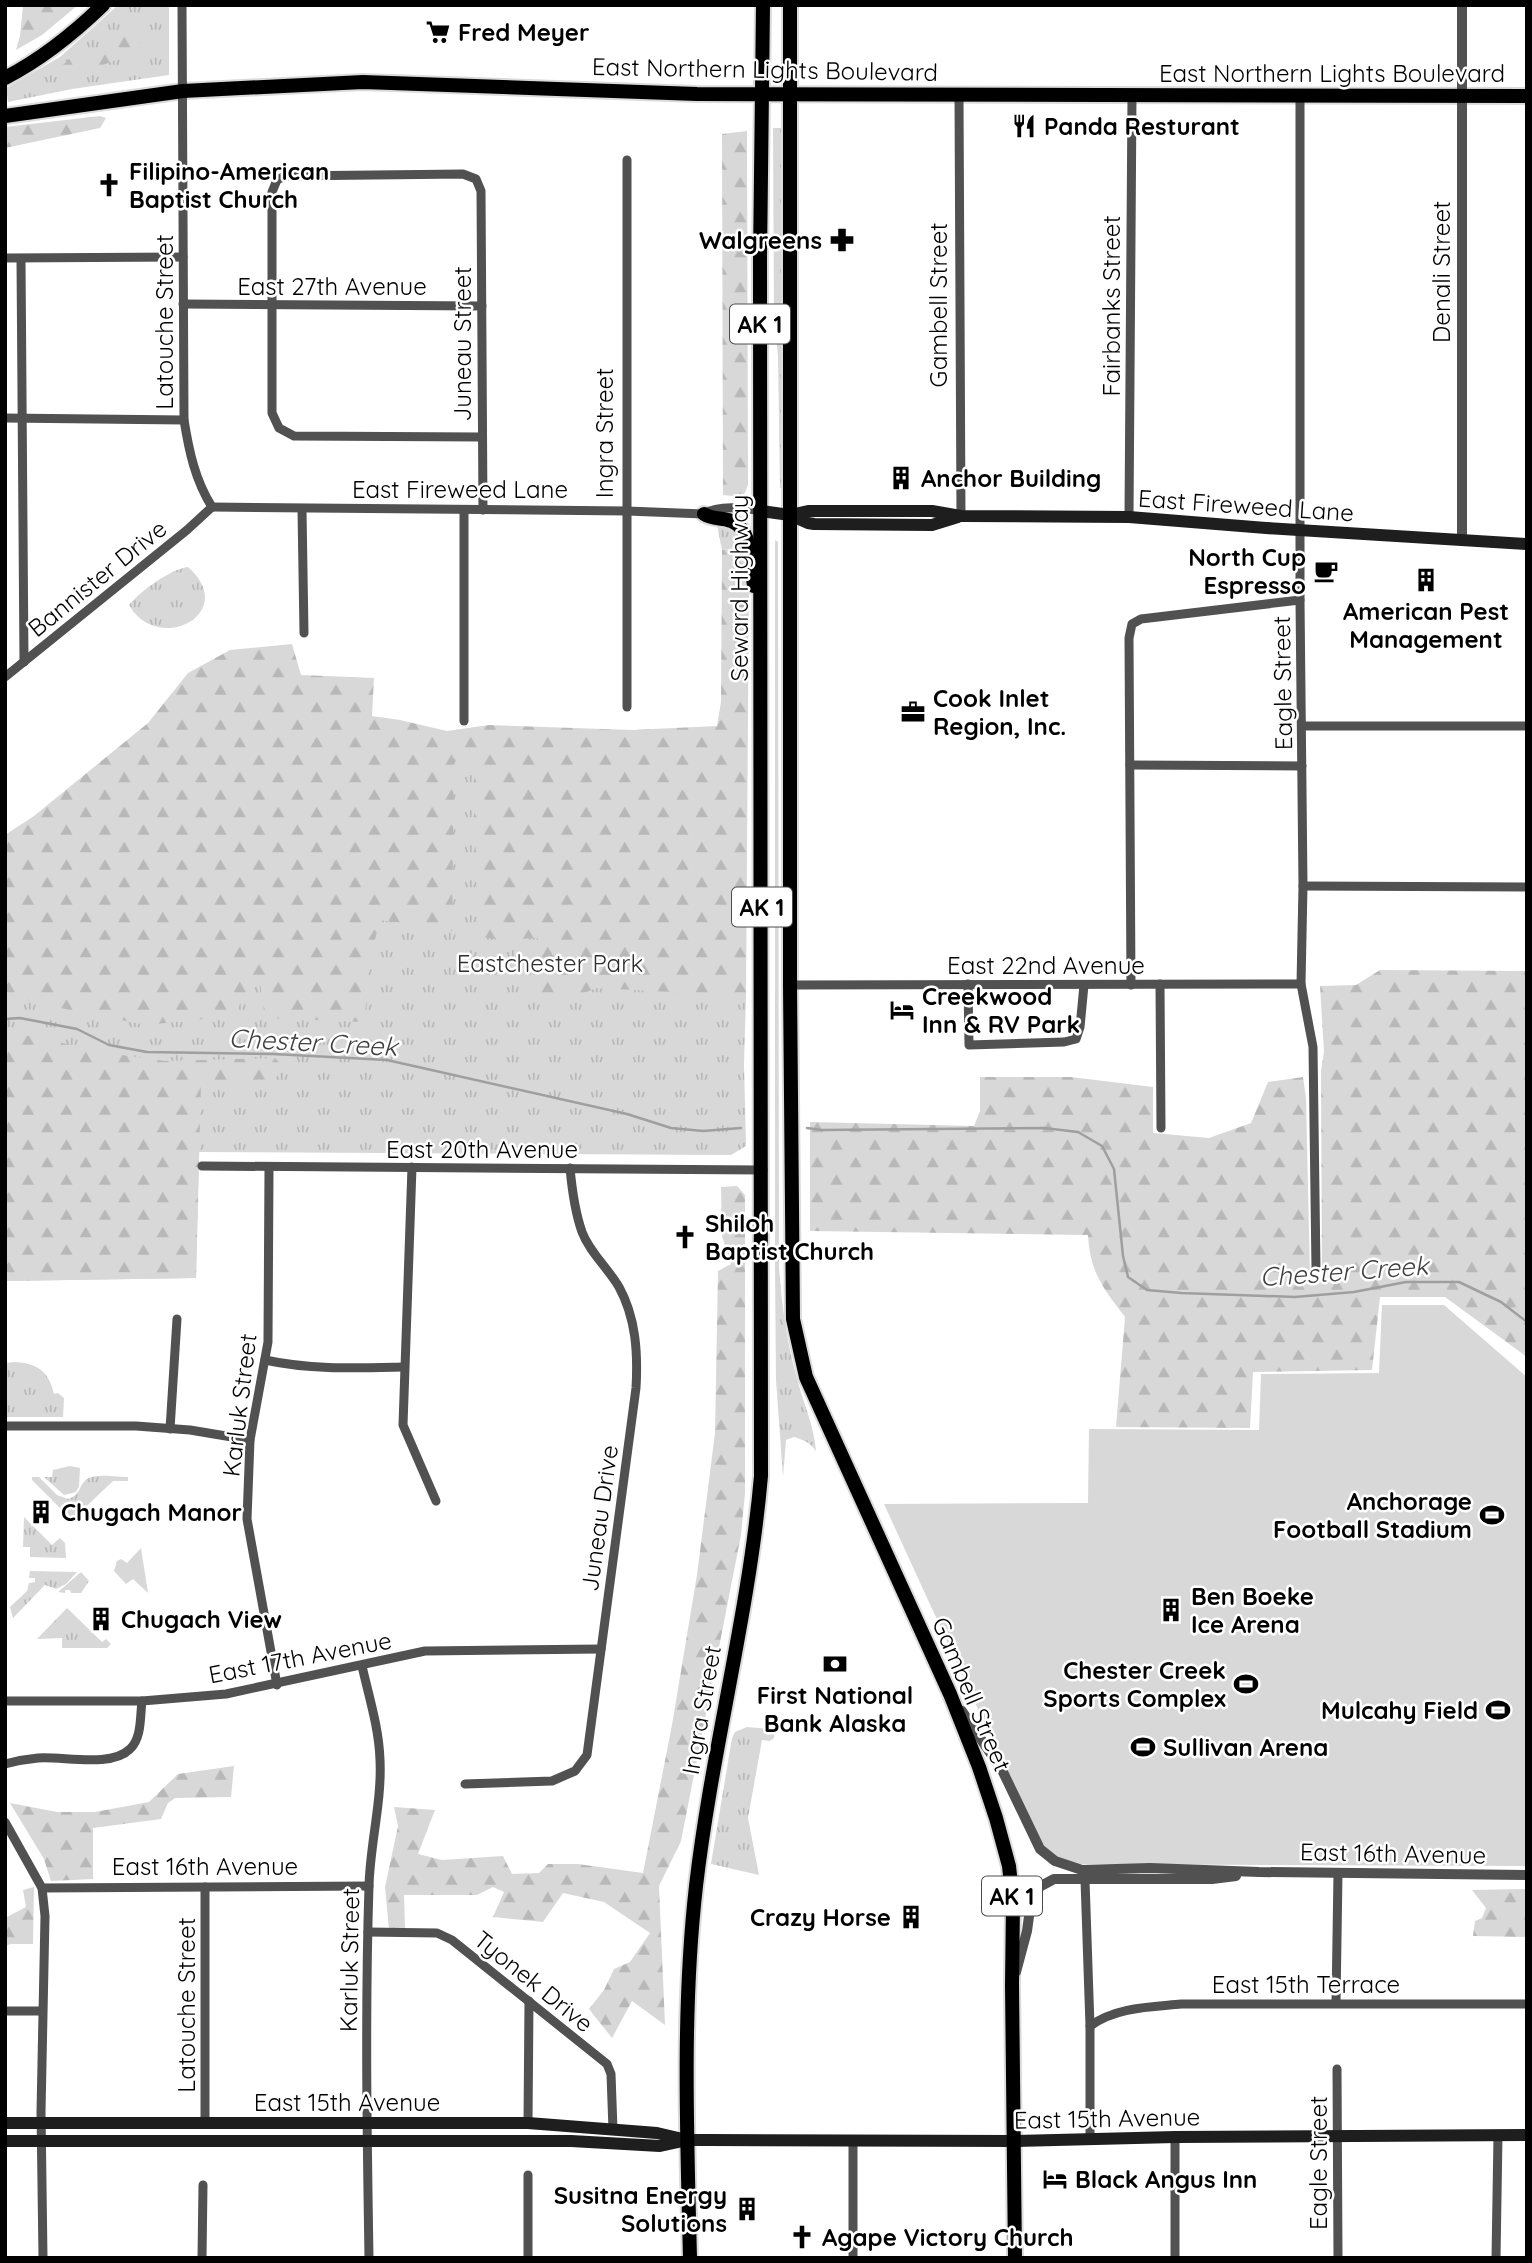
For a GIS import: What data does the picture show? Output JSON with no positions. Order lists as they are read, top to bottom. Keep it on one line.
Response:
{"streets":{"main road":["East Northern Lights Boulevard","Gambell Street","AK 1","Ingra Street","East Fireweed Lane","Seward Highway","East 15th Avenue"],"street":["Denali Street","East 27th Avenue","Fairbanks Street","Latouche Street","Juneau Street","Bannister Drive","Eagle Street","East 22nd Avenue","East 20th Avenue","Karluk Street","Juneau Drive","East 17th Avenue","East 16th Avenue","Tyonek Drive","East 15th Terrace"]},"crossings":[["East Northern Lights Boulevard","Denali Street"],["East Northern Lights Boulevard","Gambell Street"],["East Northern Lights Boulevard","Fairbanks Street"],["East Northern Lights Boulevard","Latouche Street"],["East Northern Lights Boulevard","Seward Highway"],["East Northern Lights Boulevard","Eagle Street"],["Denali Street","East Fireweed Lane"],["East 27th Avenue","Latouche Street"],["East 27th Avenue","Juneau Street"],["Gambell Street","East Fireweed Lane"],["Gambell Street","Seward Highway"],["Gambell Street","East 16th Avenue"],["Gambell Street","East 15th Avenue"],["Fairbanks Street","East Fireweed Lane"],["Latouche Street","East Fireweed Lane"],["Latouche Street","Bannister Drive"],["Latouche Street","East 16th Avenue"],["Latouche Street","East 15th Avenue"],["Juneau Street","East Fireweed Lane"],["Ingra Street","East Fireweed Lane"],["Ingra Street","Seward Highway"],["Ingra Street","East 20th Avenue"],["Ingra Street","East 15th Avenue"],["East Fireweed Lane","Bannister Drive"],["East Fireweed Lane","Seward Highway"],["East Fireweed Lane","Eagle Street"],["Seward Highway","East 22nd Avenue"],["Seward Highway","East 20th Avenue"],["Eagle Street","East 22nd Avenue"],["Eagle Street","East 15th Avenue"],["East 20th Avenue","Karluk Street"],["East 20th Avenue","Juneau Drive"],["Karluk Street","East 17th Avenue"],["Karluk Street","East 16th Avenue"],["Karluk Street","Tyonek Drive"],["Karluk Street","East 15th Avenue"],["Juneau Drive","East 17th Avenue"],["Tyonek Drive","East 15th Avenue"]],"water":["Chester Creek"],"parks":["Eastchester Park"],"places":{"supermarket":["Fred Meyer"],"restaurant":["Panda Resturant"],"church":["Filipino-American Baptist Church","Shiloh Baptist Church","Agape Victory Church"],"pharmacy":["Walgreens"],"building":["Anchor Building","American Pest Management","Chugach Manor","Ben Boeke Ice Arena","Chugach View","Crazy Horse","Susitna Energy Solutions"],"cafe":["North Cup Espresso"],"office":["Cook Inlet Region, Inc."],"hotel":["Creekwood Inn & RV Park","Black Angus Inn"],"sports":["Anchorage Football Stadium","Chester Creek Sports Complex","Mulcahy Field","Sullivan Arena"],"bank":["First National Bank Alaska"]}}
